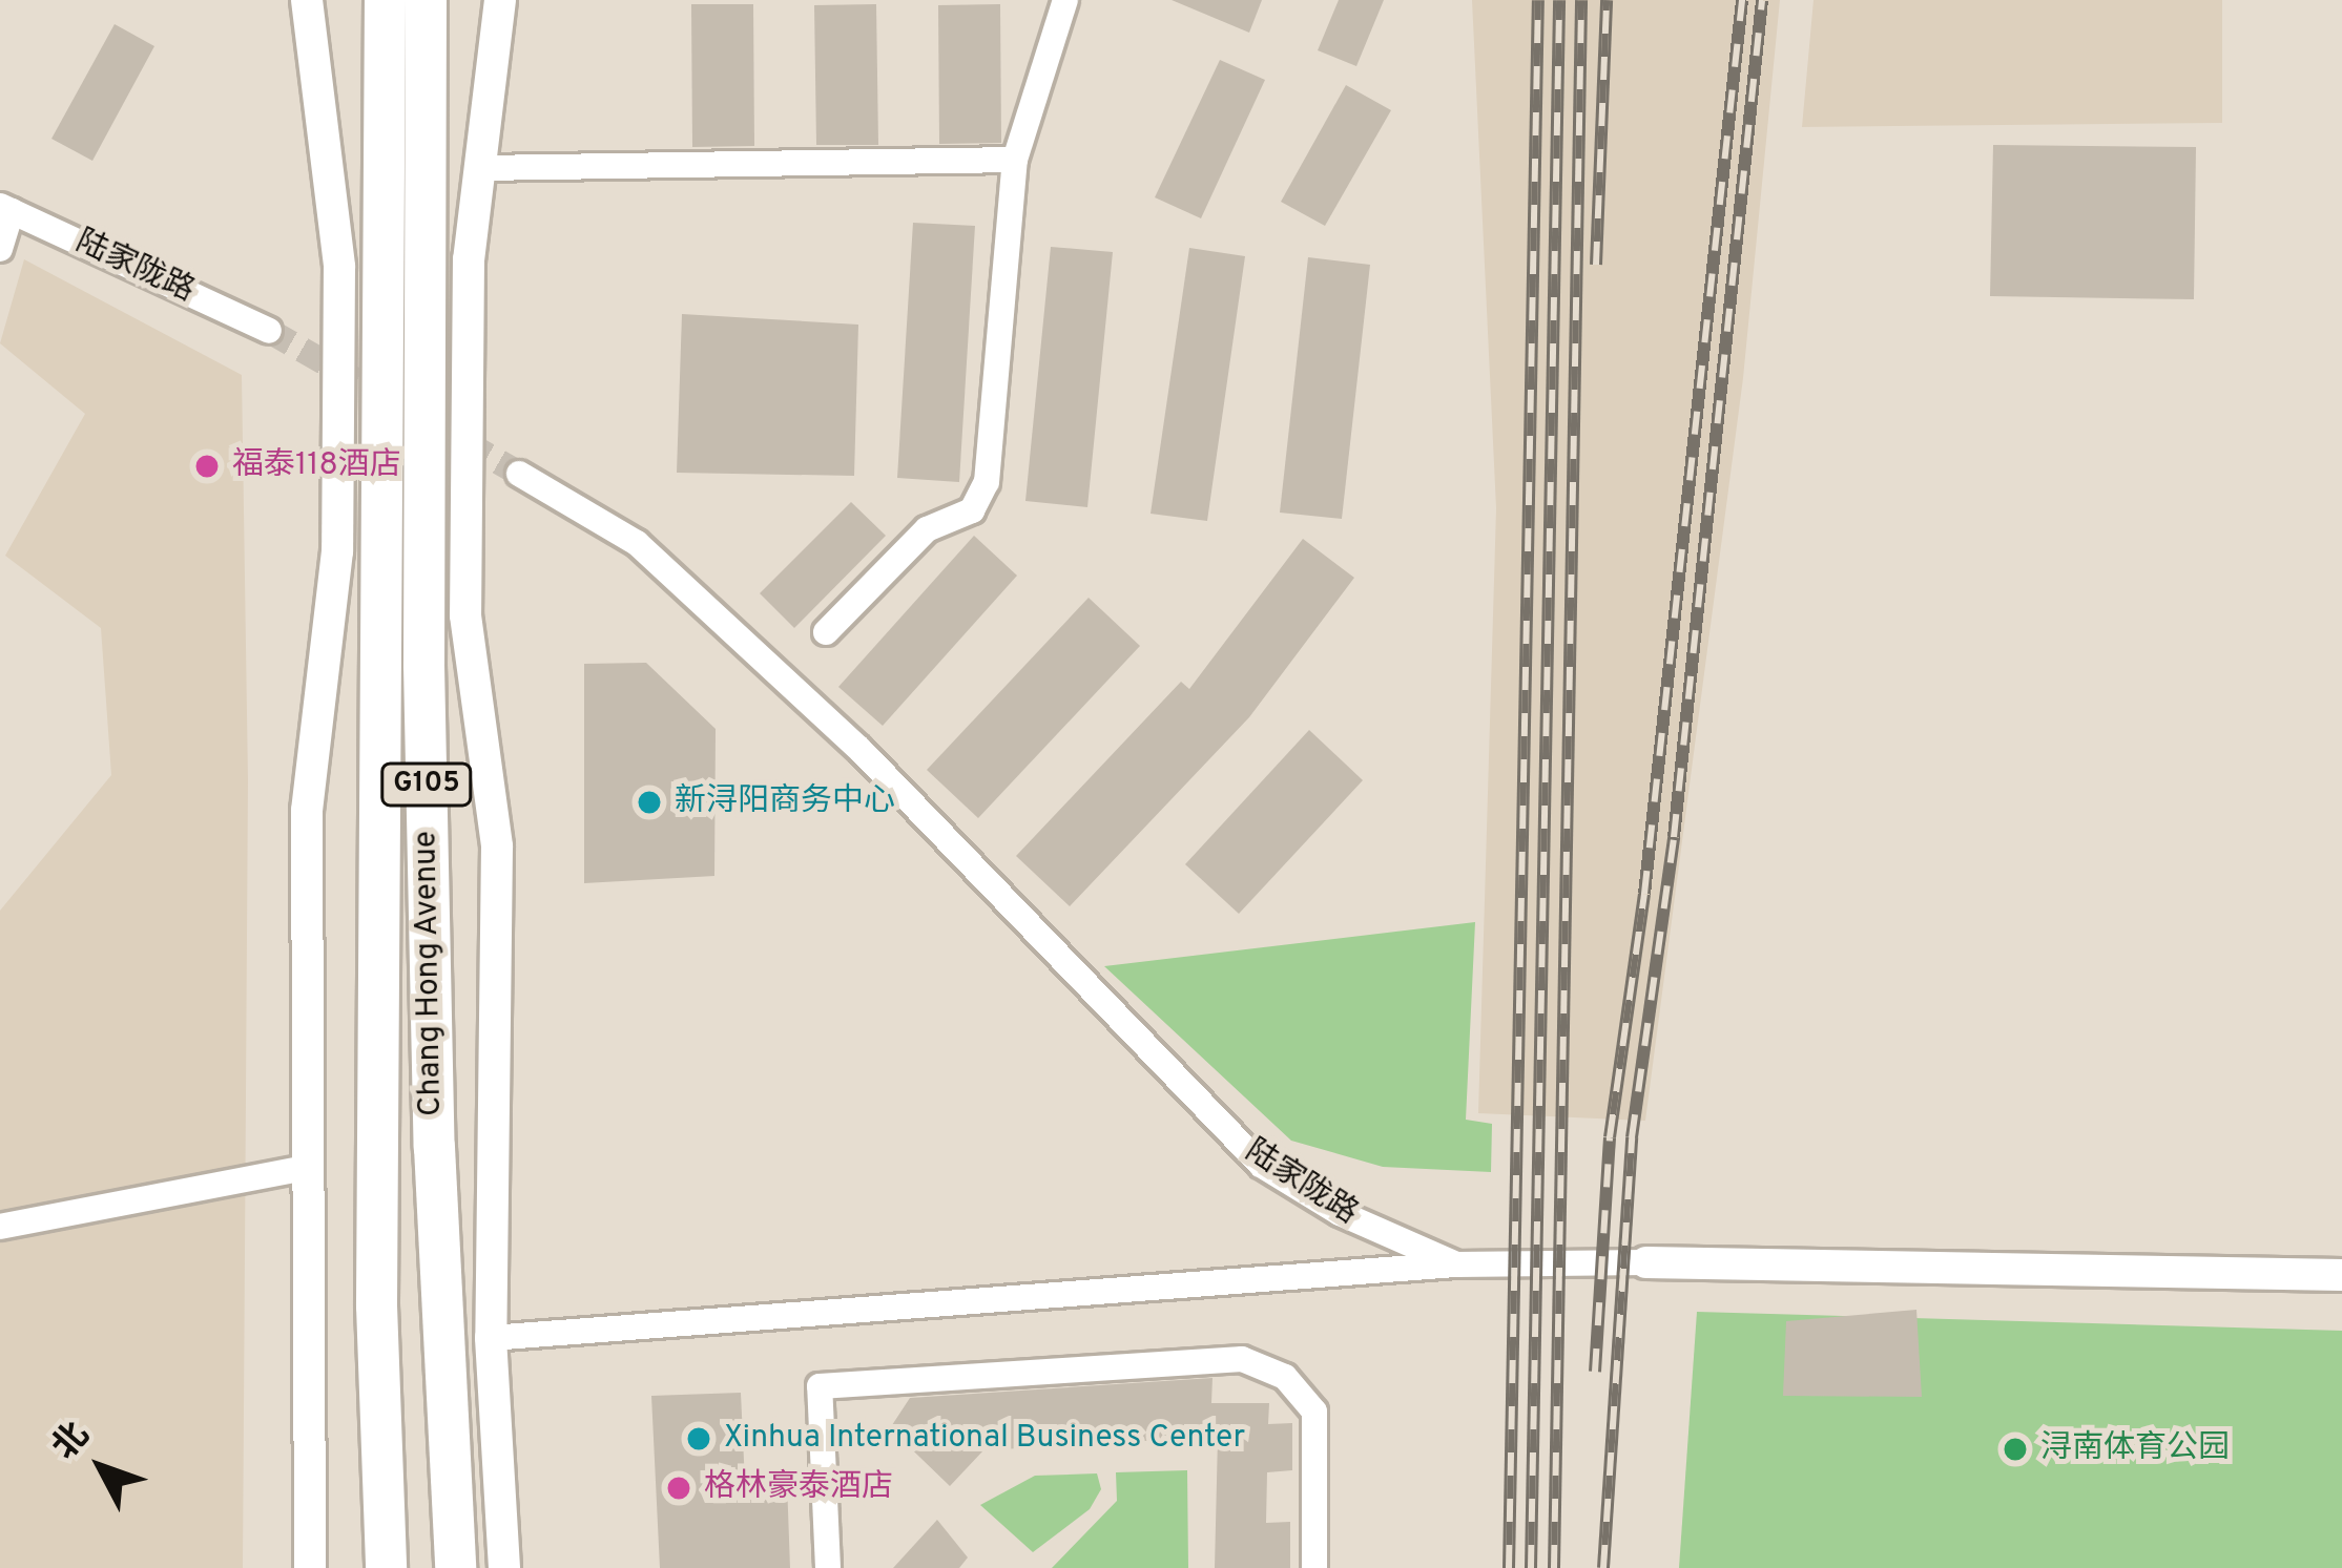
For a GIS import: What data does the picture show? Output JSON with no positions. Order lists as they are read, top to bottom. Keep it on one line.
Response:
{"streets":{"highway":["G105","Chang Hong Avenue"],"street":["陆家陇路"]},"places":["福泰118酒店","新浔阳商务中心","Xinhua International Business Center","浔南体育公园","格林豪泰酒店"],"north":"top left"}
